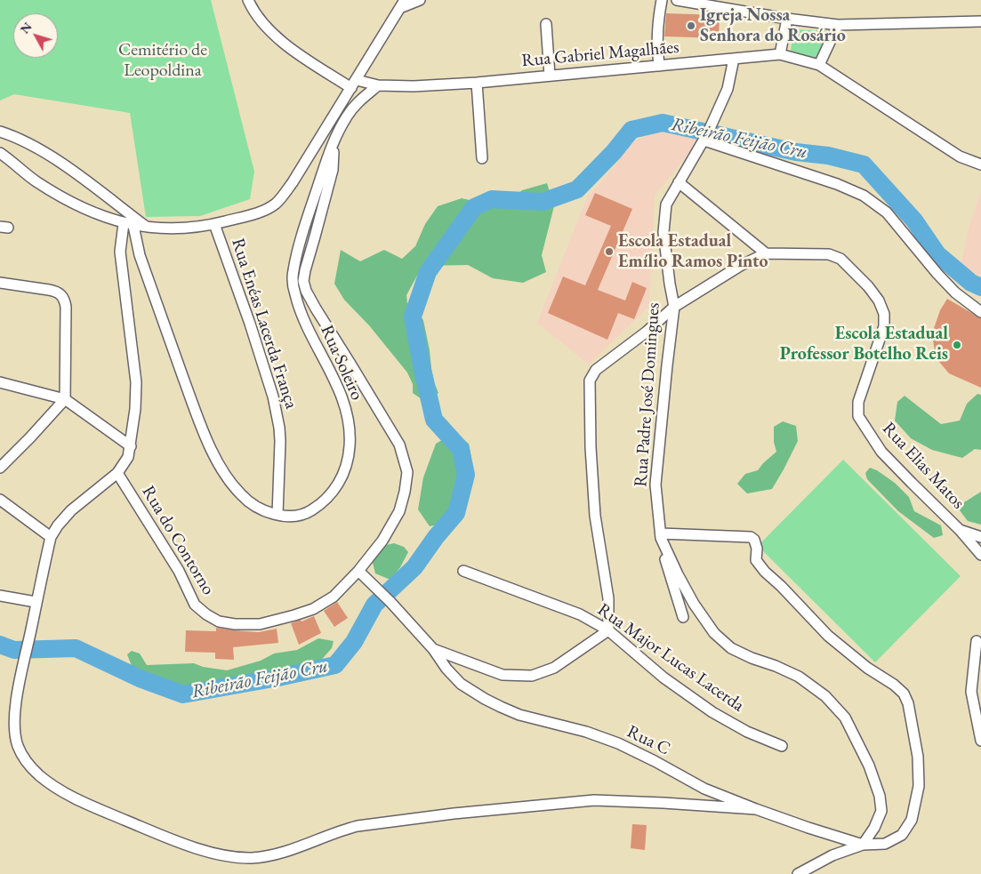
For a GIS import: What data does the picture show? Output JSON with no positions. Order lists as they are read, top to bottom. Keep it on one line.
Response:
{"streets":{"street":["Rua Gabriel Magalhães","Rua Enéas Lacerda França","Rua Soleiro","Rua Padre José Domingues","Rua Elias Matos","Rua do Contorno","Rua Major Lucas Lacerda","Rua C"]},"crossings":[["Rua Gabriel Magalhães","Rua Soleiro"],["Rua Gabriel Magalhães","Rua Padre José Domingues"],["Rua Enéas Lacerda França","Rua Soleiro"],["Rua Soleiro","Rua do Contorno"],["Rua Padre José Domingues","Rua Elias Matos"],["Rua Padre José Domingues","Rua C"],["Rua Elias Matos","Rua Major Lucas Lacerda"],["Rua do Contorno","Rua C"]],"water":["Ribeirão Feijão Cru"],"parks":["Cemitério de Leopoldina"],"places":["Igreja Nossa Senhora do Rosário","Escola Estadual Emílio Ramos Pinto","Escola Estadual Professor Botelho Reis"],"north":"top left"}
